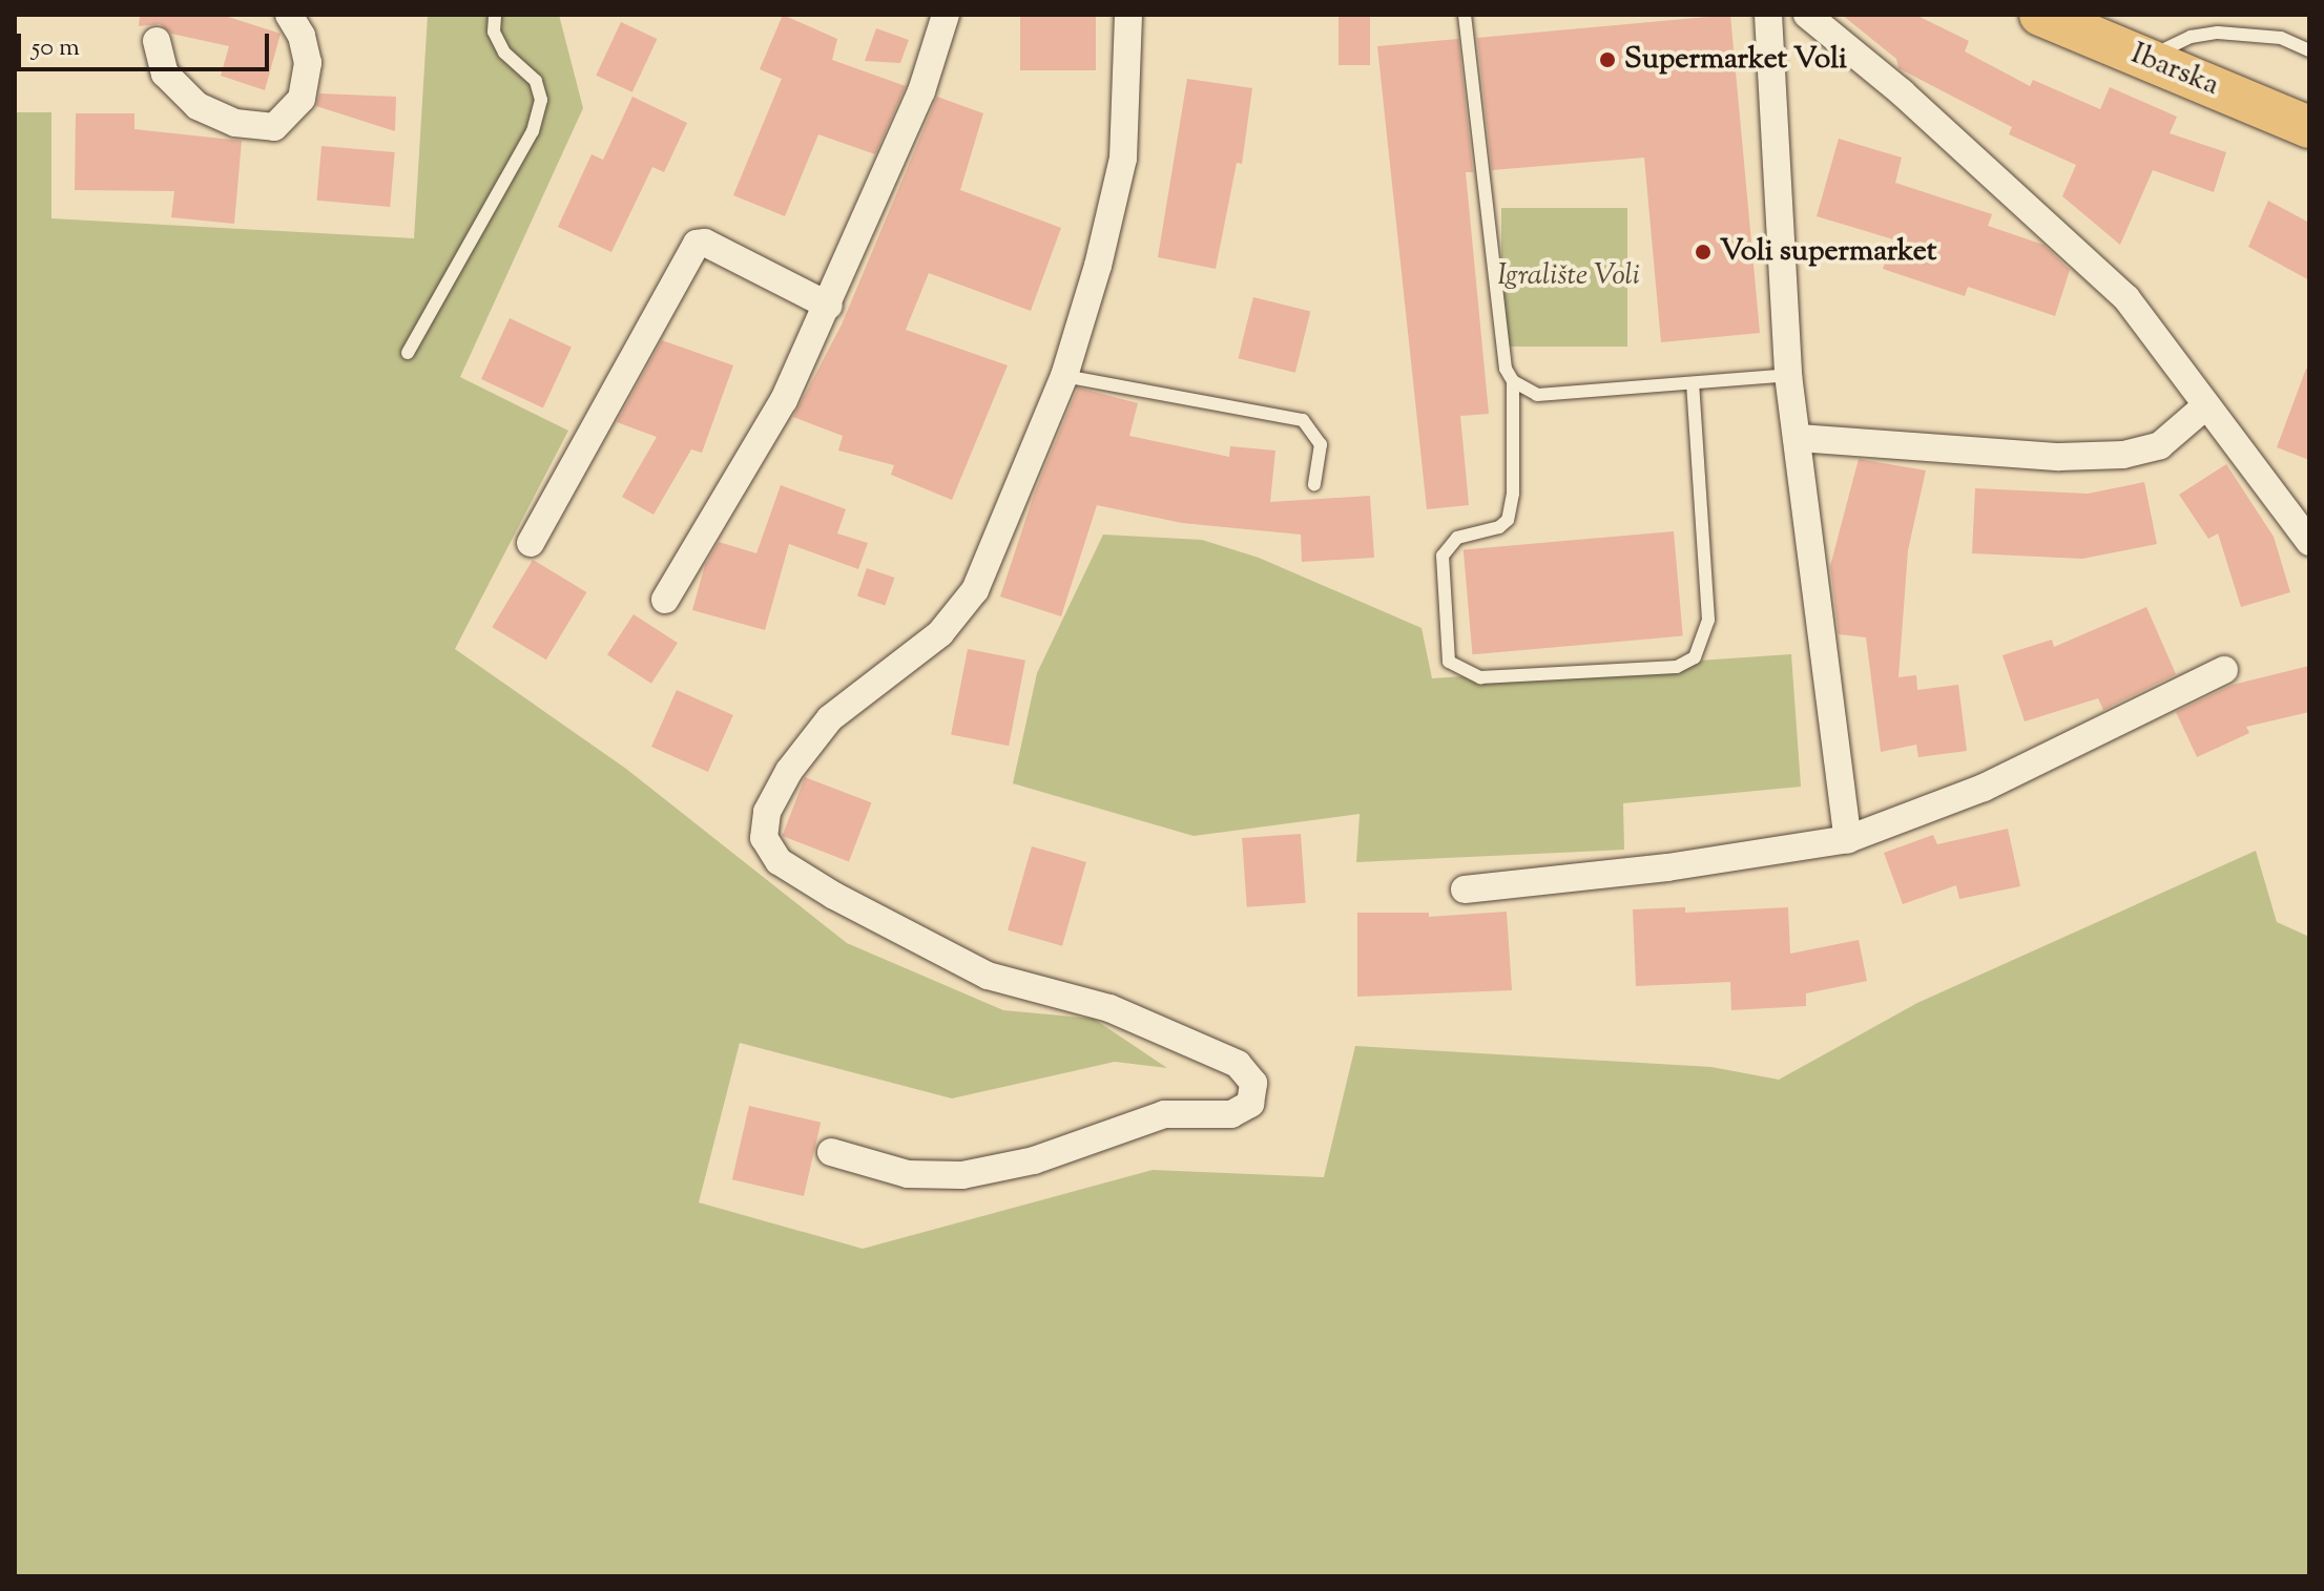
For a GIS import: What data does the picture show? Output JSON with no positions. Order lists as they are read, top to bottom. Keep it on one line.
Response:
{"streets":{"main road":["Ibarska"]},"parks":["Igralište Voli"],"places":["Supermarket Voli","Voli supermarket"],"scale_bar":"50 m"}
